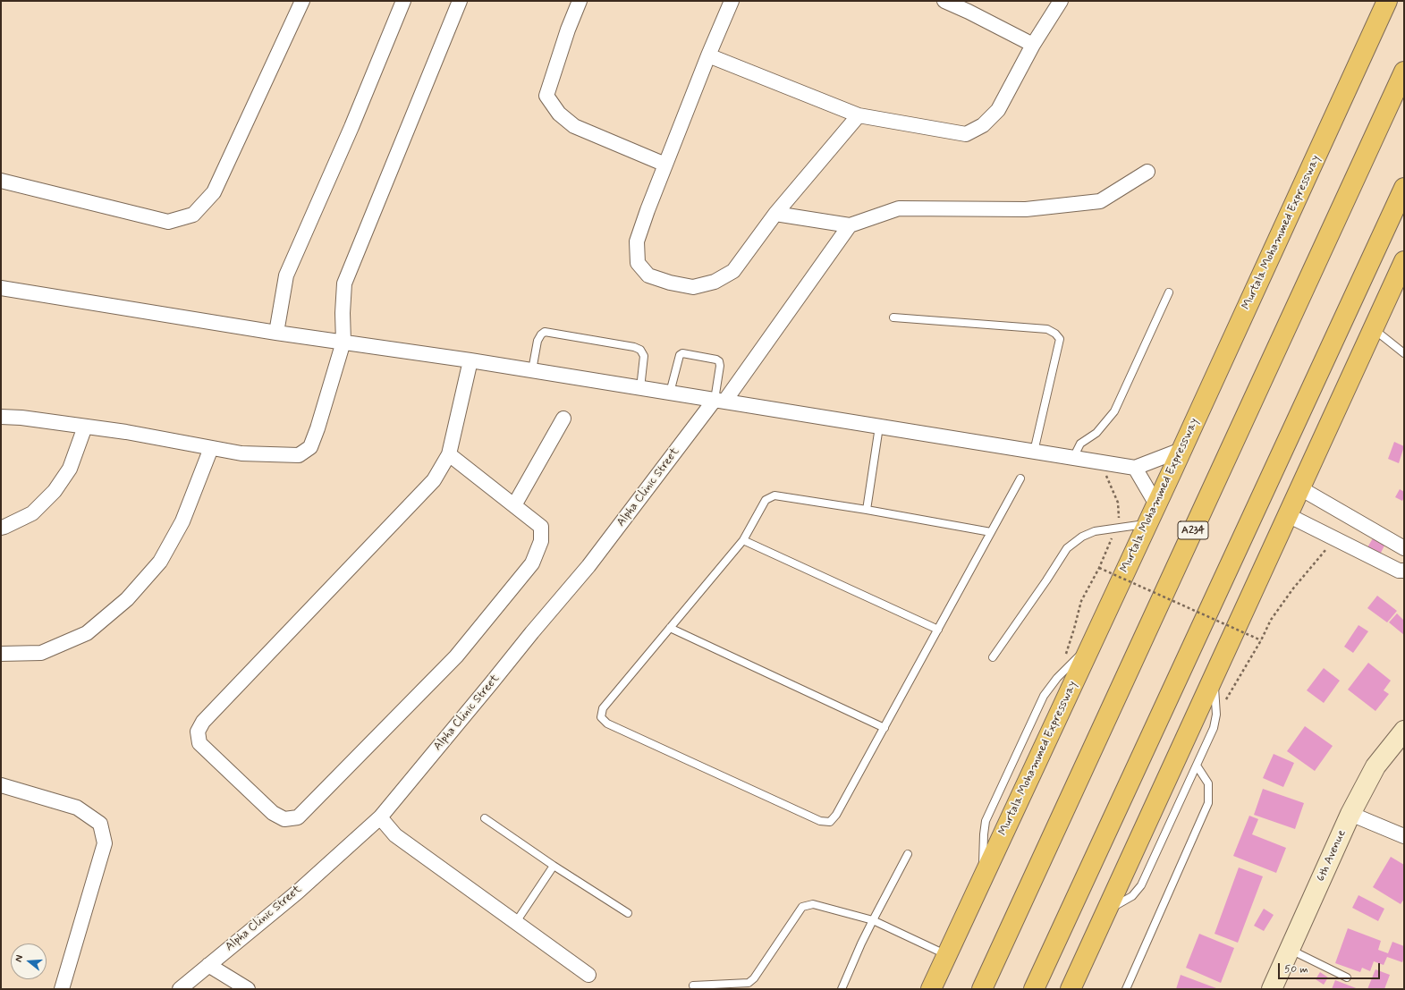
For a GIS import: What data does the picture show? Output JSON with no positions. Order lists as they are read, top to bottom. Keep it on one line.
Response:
{"streets":{"highway":["Murtala Mohammed Expressway","A234"],"street":["Alpha Clinic Street","6th Avenue"]},"scale_bar":"50 m","north":"left"}
